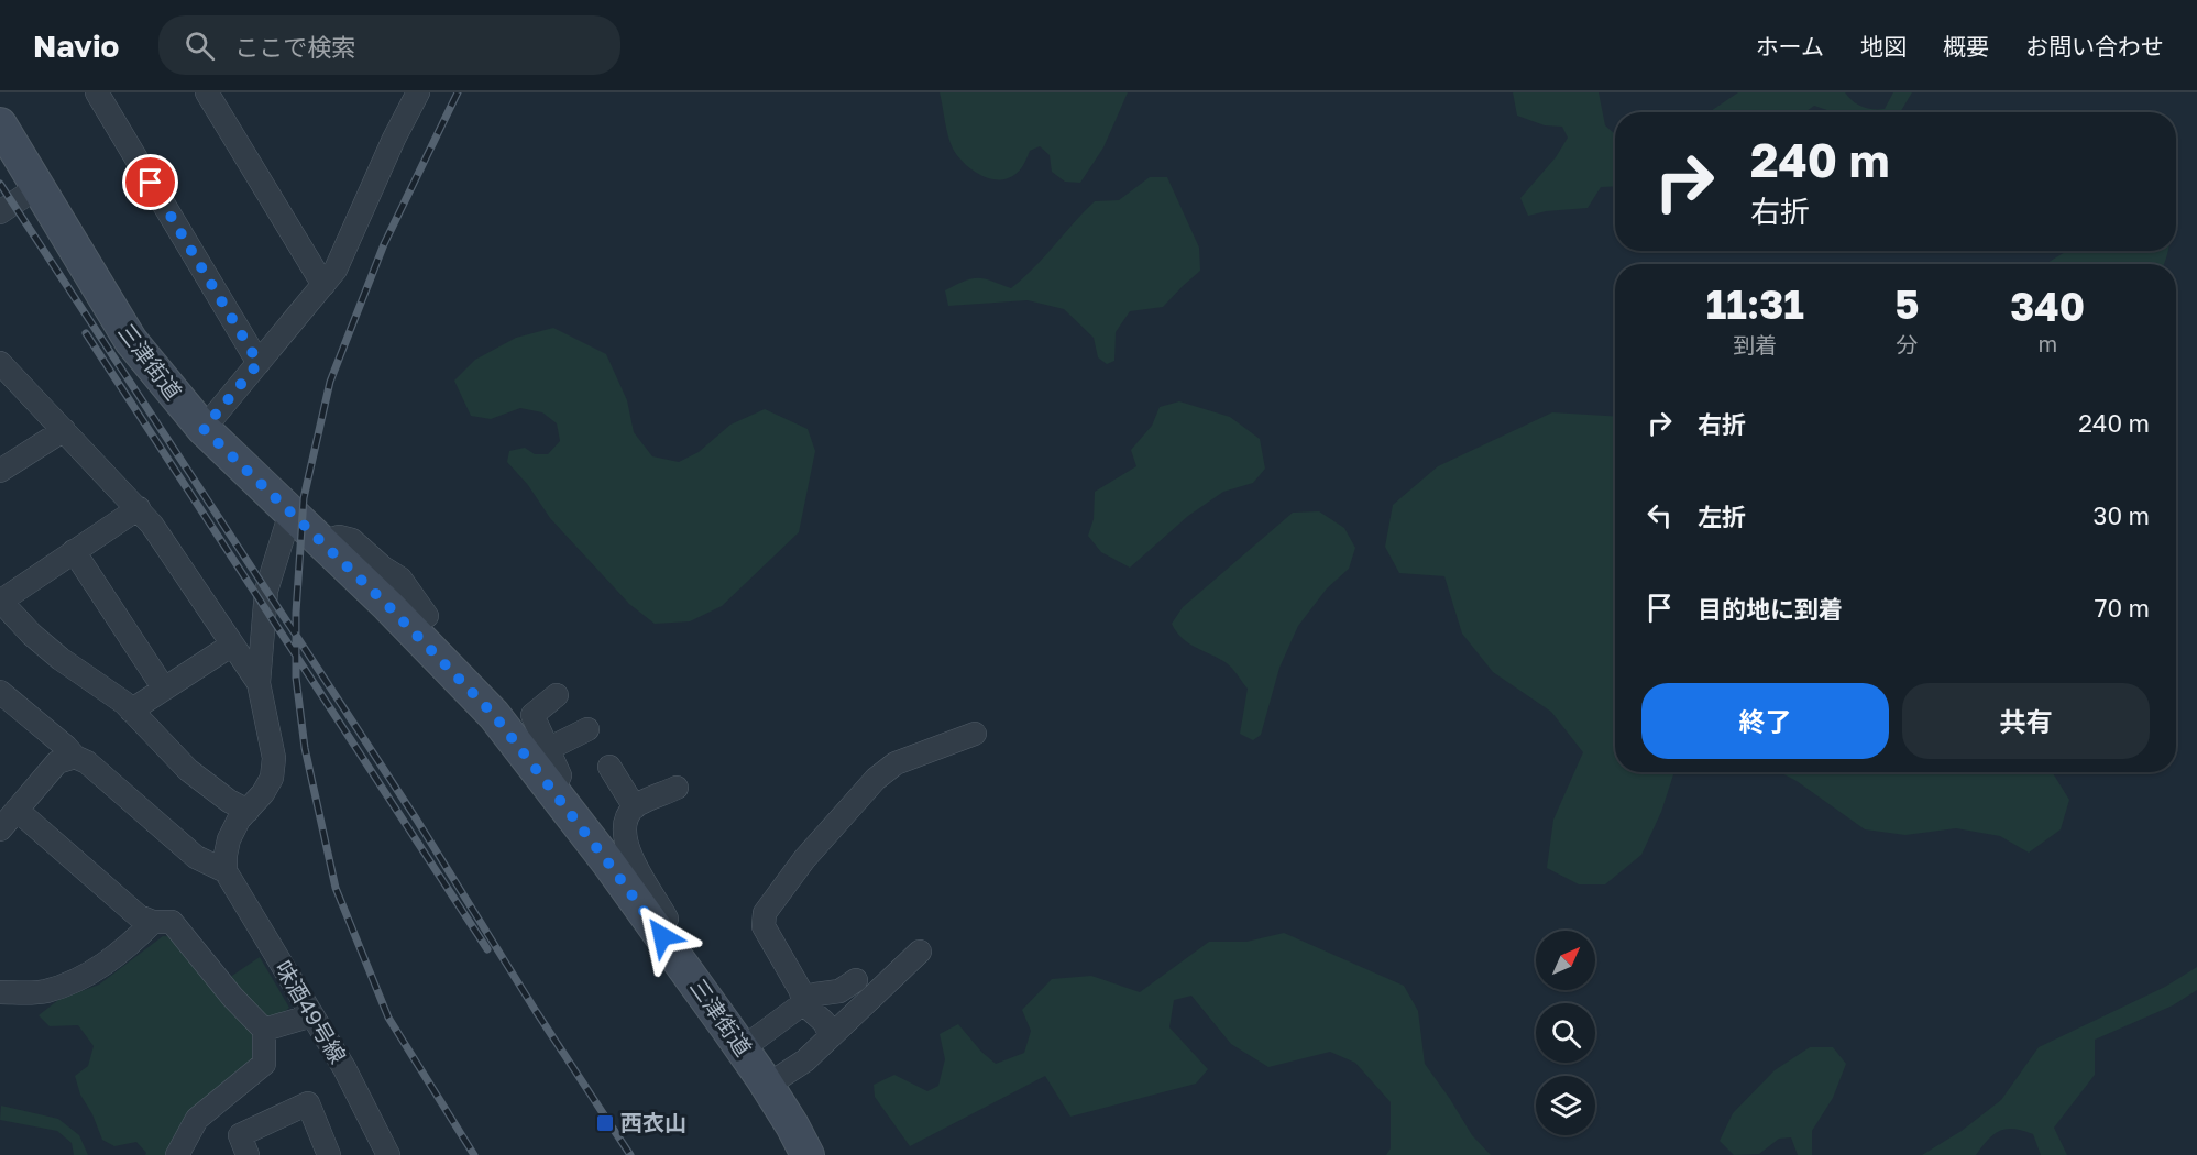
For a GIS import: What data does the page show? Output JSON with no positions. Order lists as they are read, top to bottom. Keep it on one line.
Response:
{"streets":{"street":["三津街道","味酒49号線"]},"places":{"transit":["西衣山"]},"north":"top right","page":{"header":"Navio","search":"ここで検索","nav":["ホーム","地図","概要","お問い合わせ"],"turn":["240 m","右折"],"eta":["11:31","到着","5","分","340","m"],"list":[{"name":"右折","value":"240 m"},{"name":"左折","value":"30 m"},{"name":"目的地に到着","value":"70 m"}],"buttons":["終了","共有"]}}
